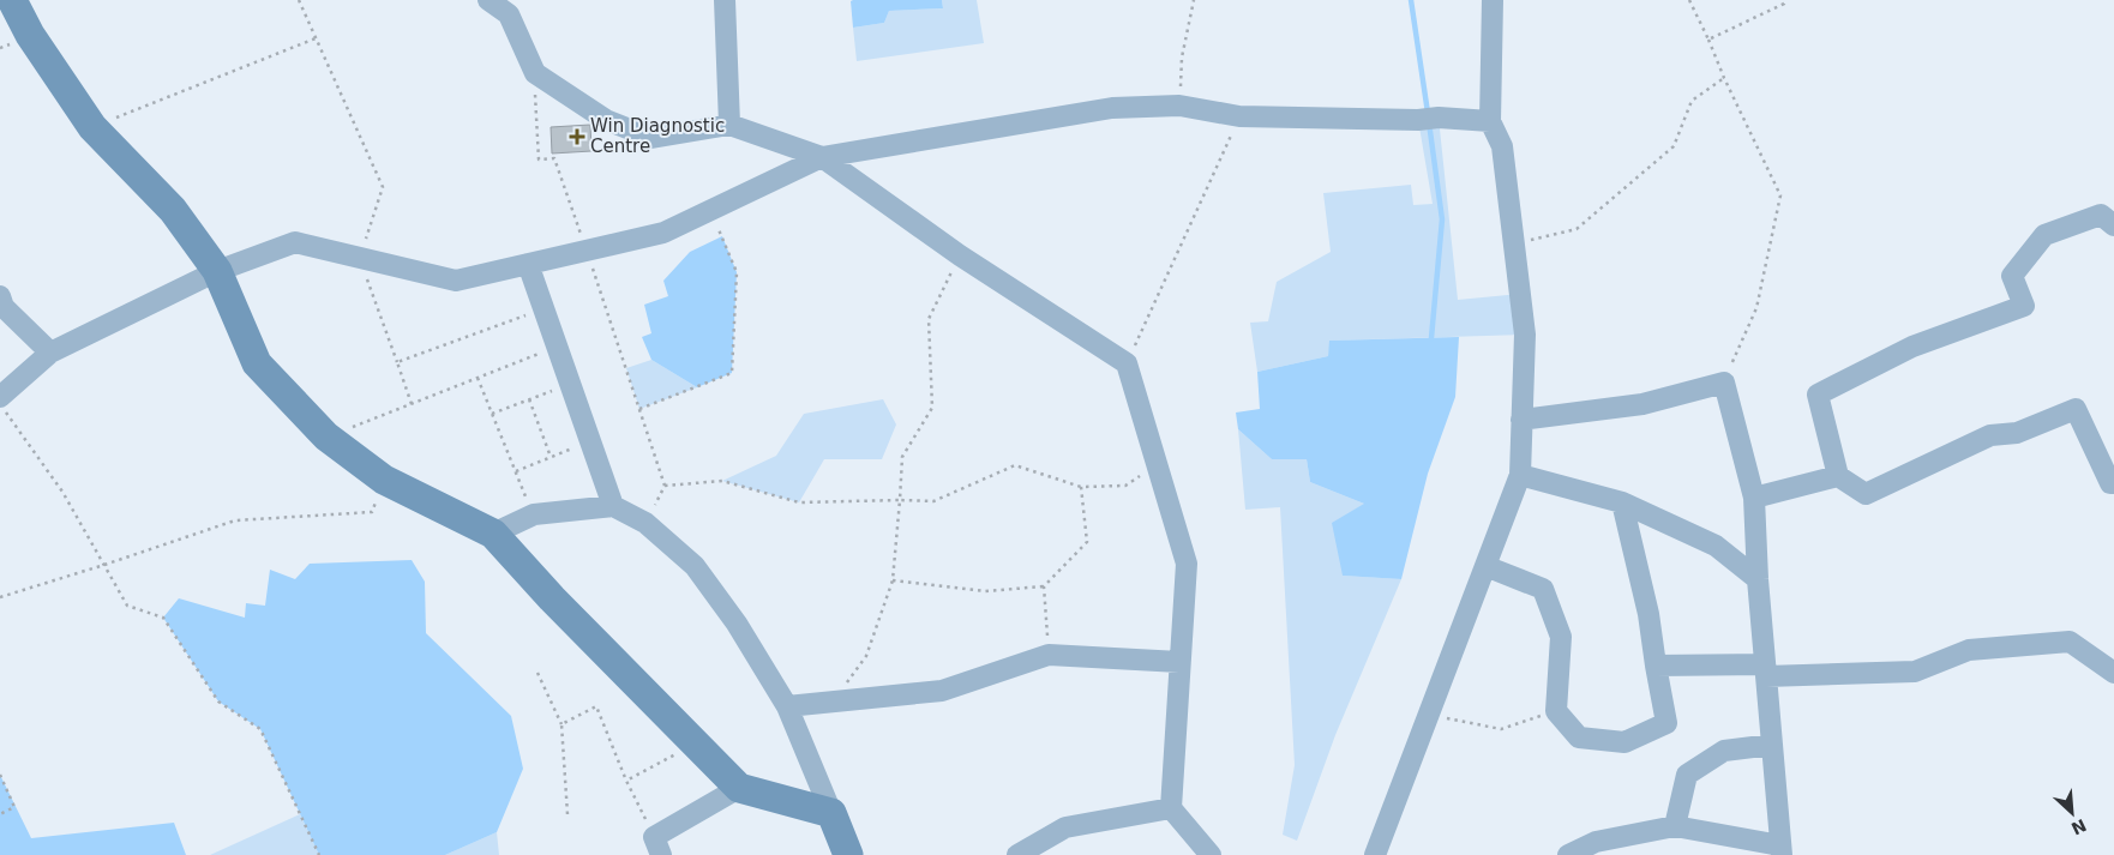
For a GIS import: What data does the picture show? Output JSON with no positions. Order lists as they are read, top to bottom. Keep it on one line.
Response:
{"places":{"health":["Win Diagnostic Centre"]},"north":"bottom right"}
